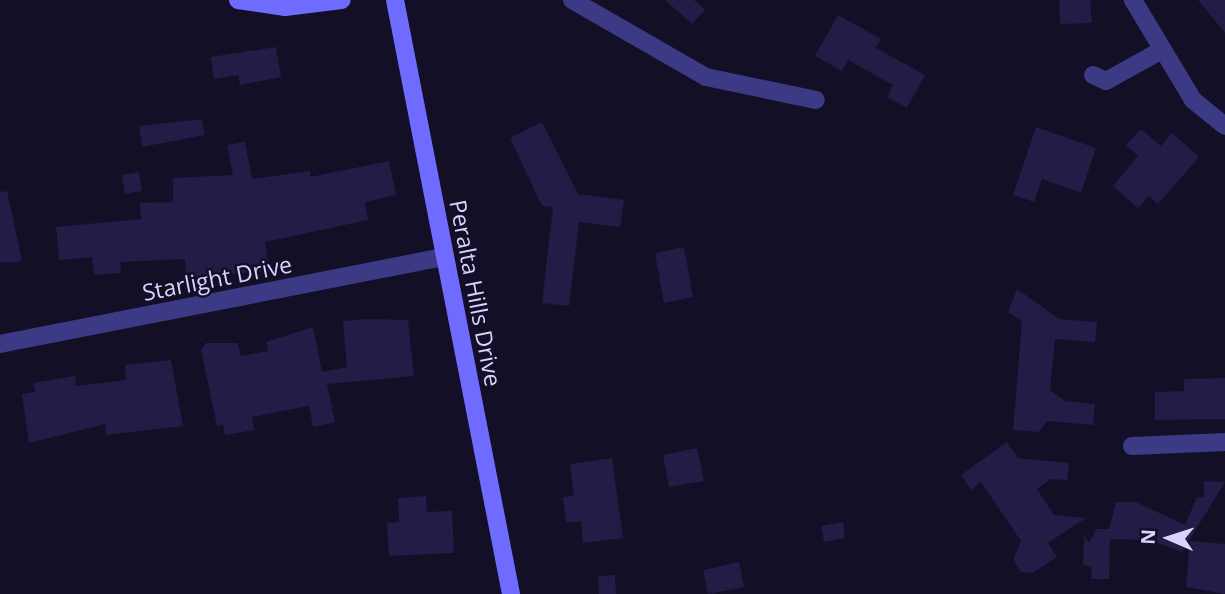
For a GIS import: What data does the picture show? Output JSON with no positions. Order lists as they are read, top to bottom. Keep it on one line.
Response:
{"streets":{"street":["Starlight Drive","Peralta Hills Drive"]},"crossings":[["Starlight Drive","Peralta Hills Drive"]],"north":"left"}
